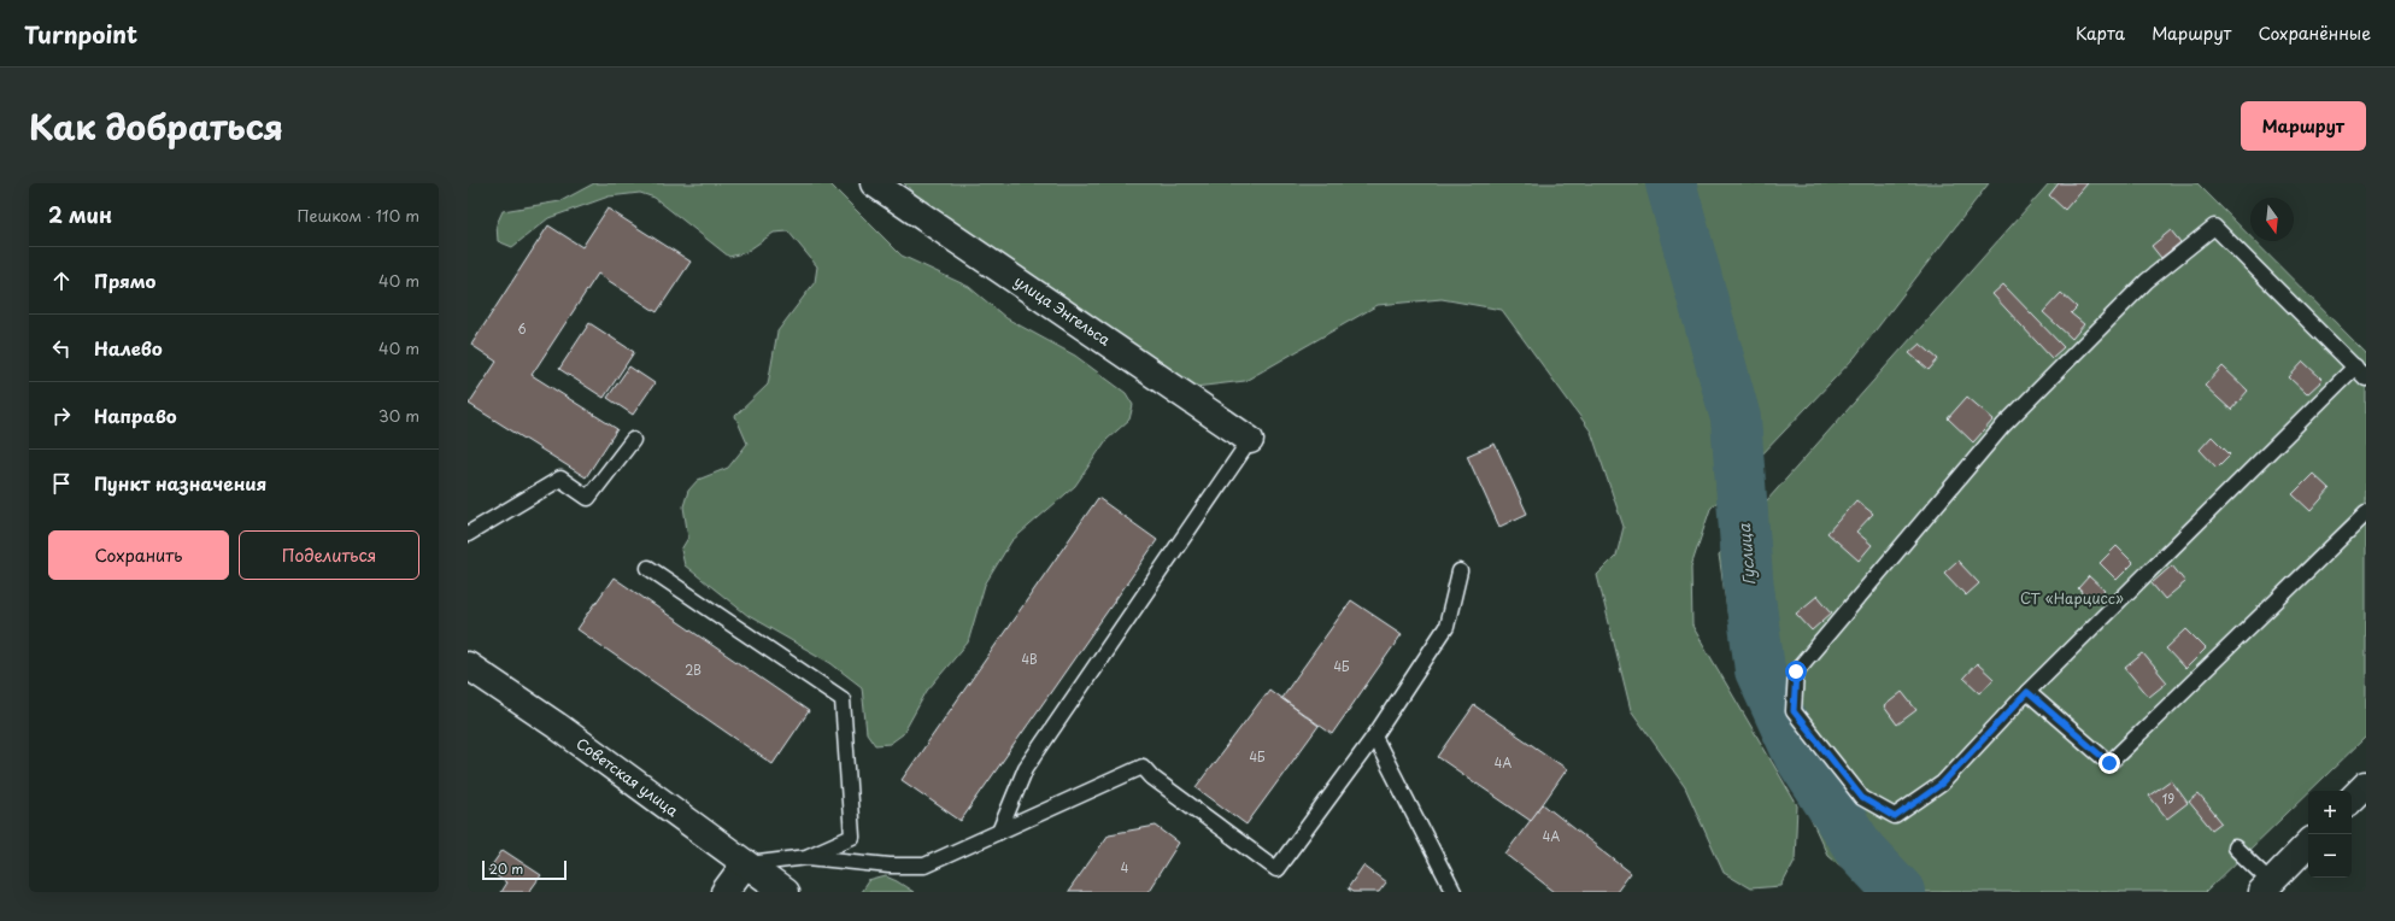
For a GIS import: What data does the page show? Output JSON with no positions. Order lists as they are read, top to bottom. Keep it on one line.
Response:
{"streets":{"street":["улица Энгельса","Советская улица"]},"water":["Гуслица"],"parks":["СТ «Нарцисс»"],"house_numbers":["6","4В","4Б","2В","4Б","4А","19","4А","4"],"scale_bar":"20 m","north":"bottom","page":{"header":"Turnpoint","nav":["Карта","Маршрут","Сохранённые"],"title":"Как добраться","buttons":["Маршрут",["Сохранить","Поделиться"]],"heading":["2 мин","Пешком · 110 m"],"list":[["Прямо","40 m"],["Налево","40 m"],["Направо","30 m"],"Пункт назначения"],"map_buttons":["+","−"],"scale":"20 m"}}
